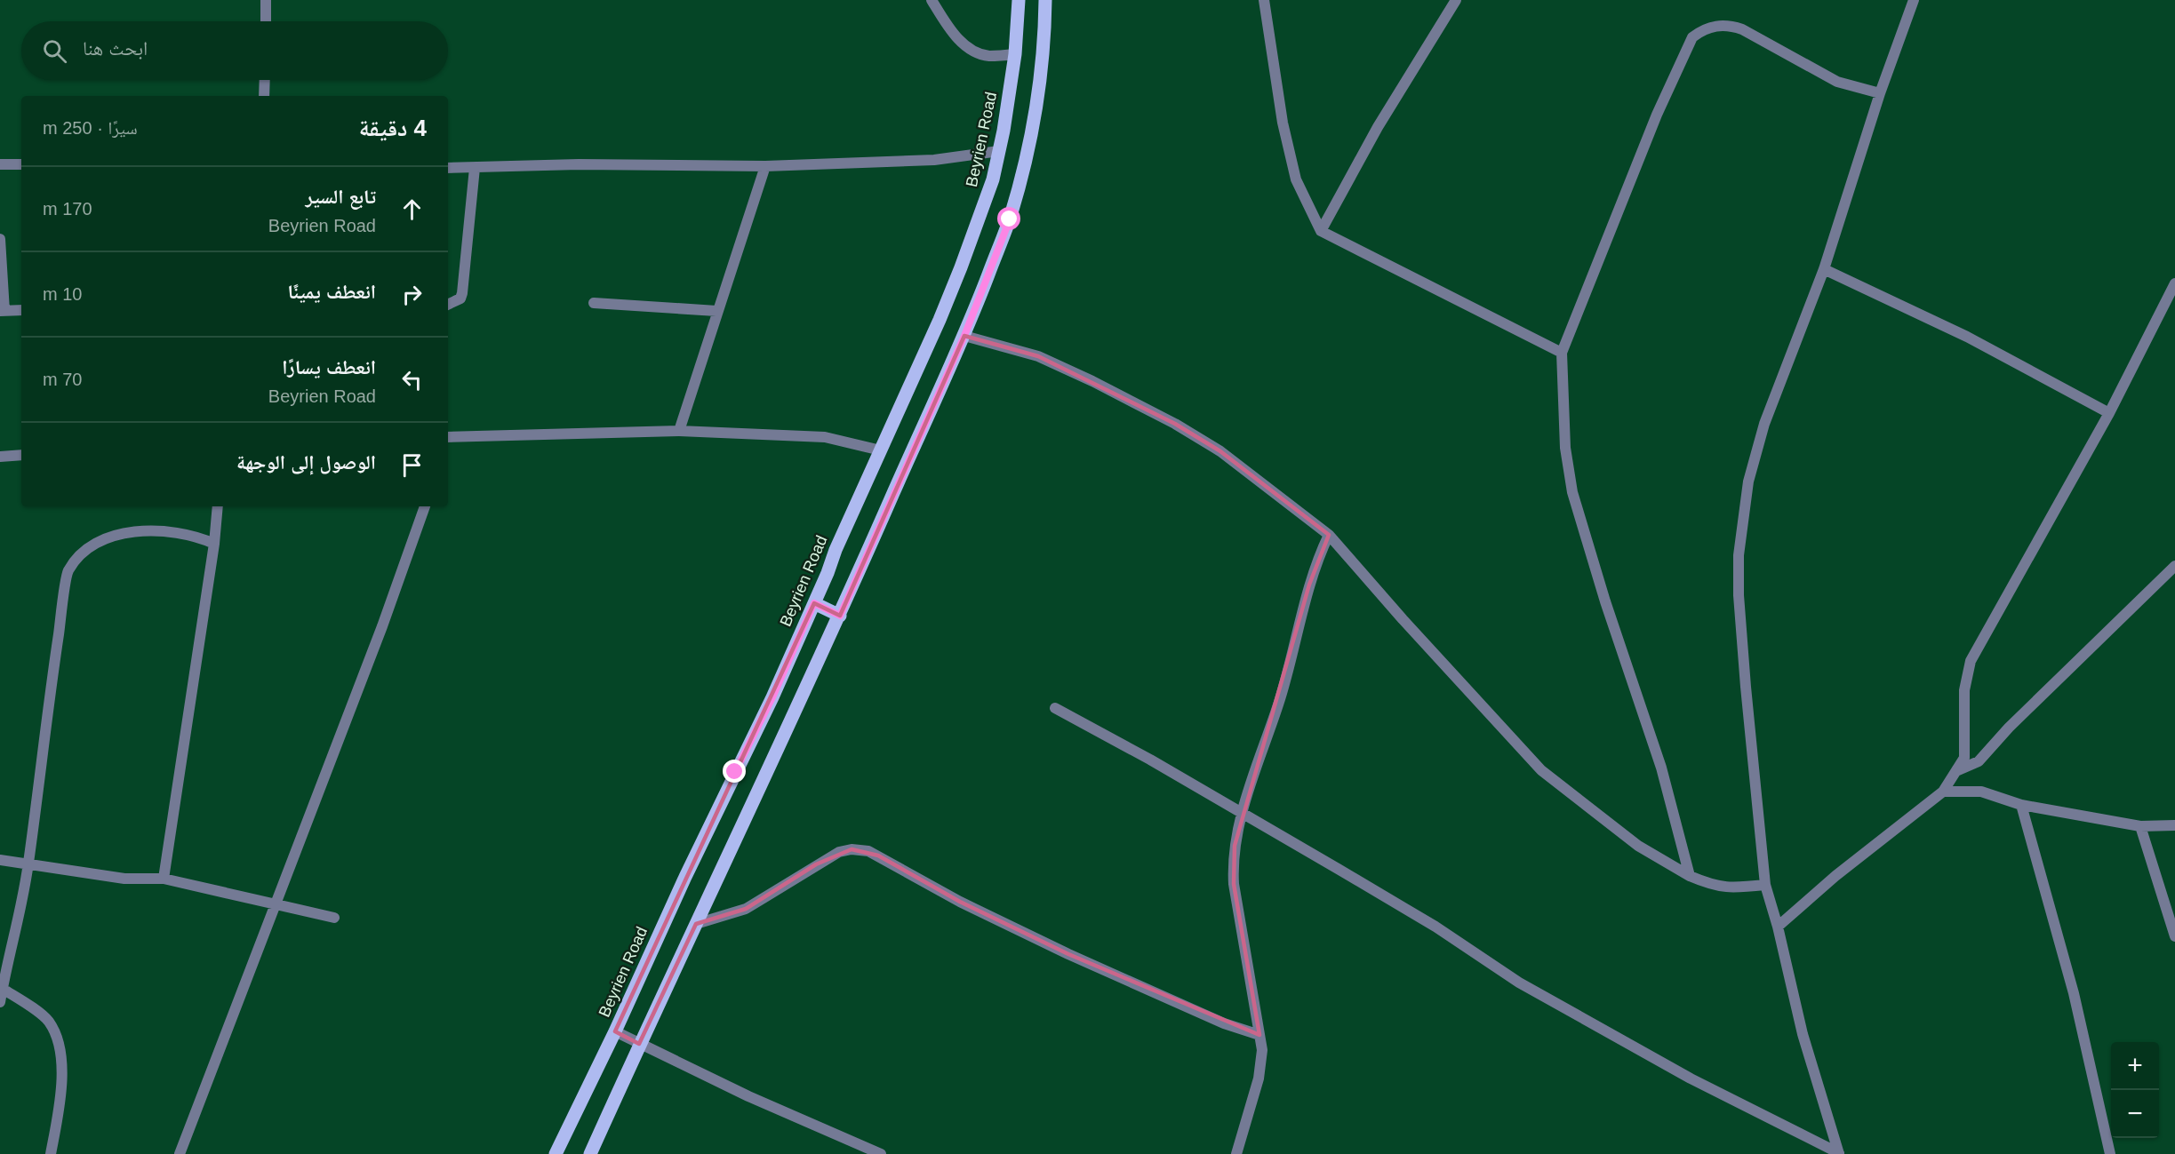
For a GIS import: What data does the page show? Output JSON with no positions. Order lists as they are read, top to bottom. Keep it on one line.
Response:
{"streets":{"main road":["Beyrien Road"]},"page":{"search":"ابحث هنا","heading":["4 دقيقة","سيرًا · 250 m"],"list":[["تابع السير","Beyrien Road","170 m"],["انعطف يمينًا","10 m"],["انعطف يسارًا","Beyrien Road","70 m"],"الوصول إلى الوجهة"],"map_buttons":["+","−"]}}
